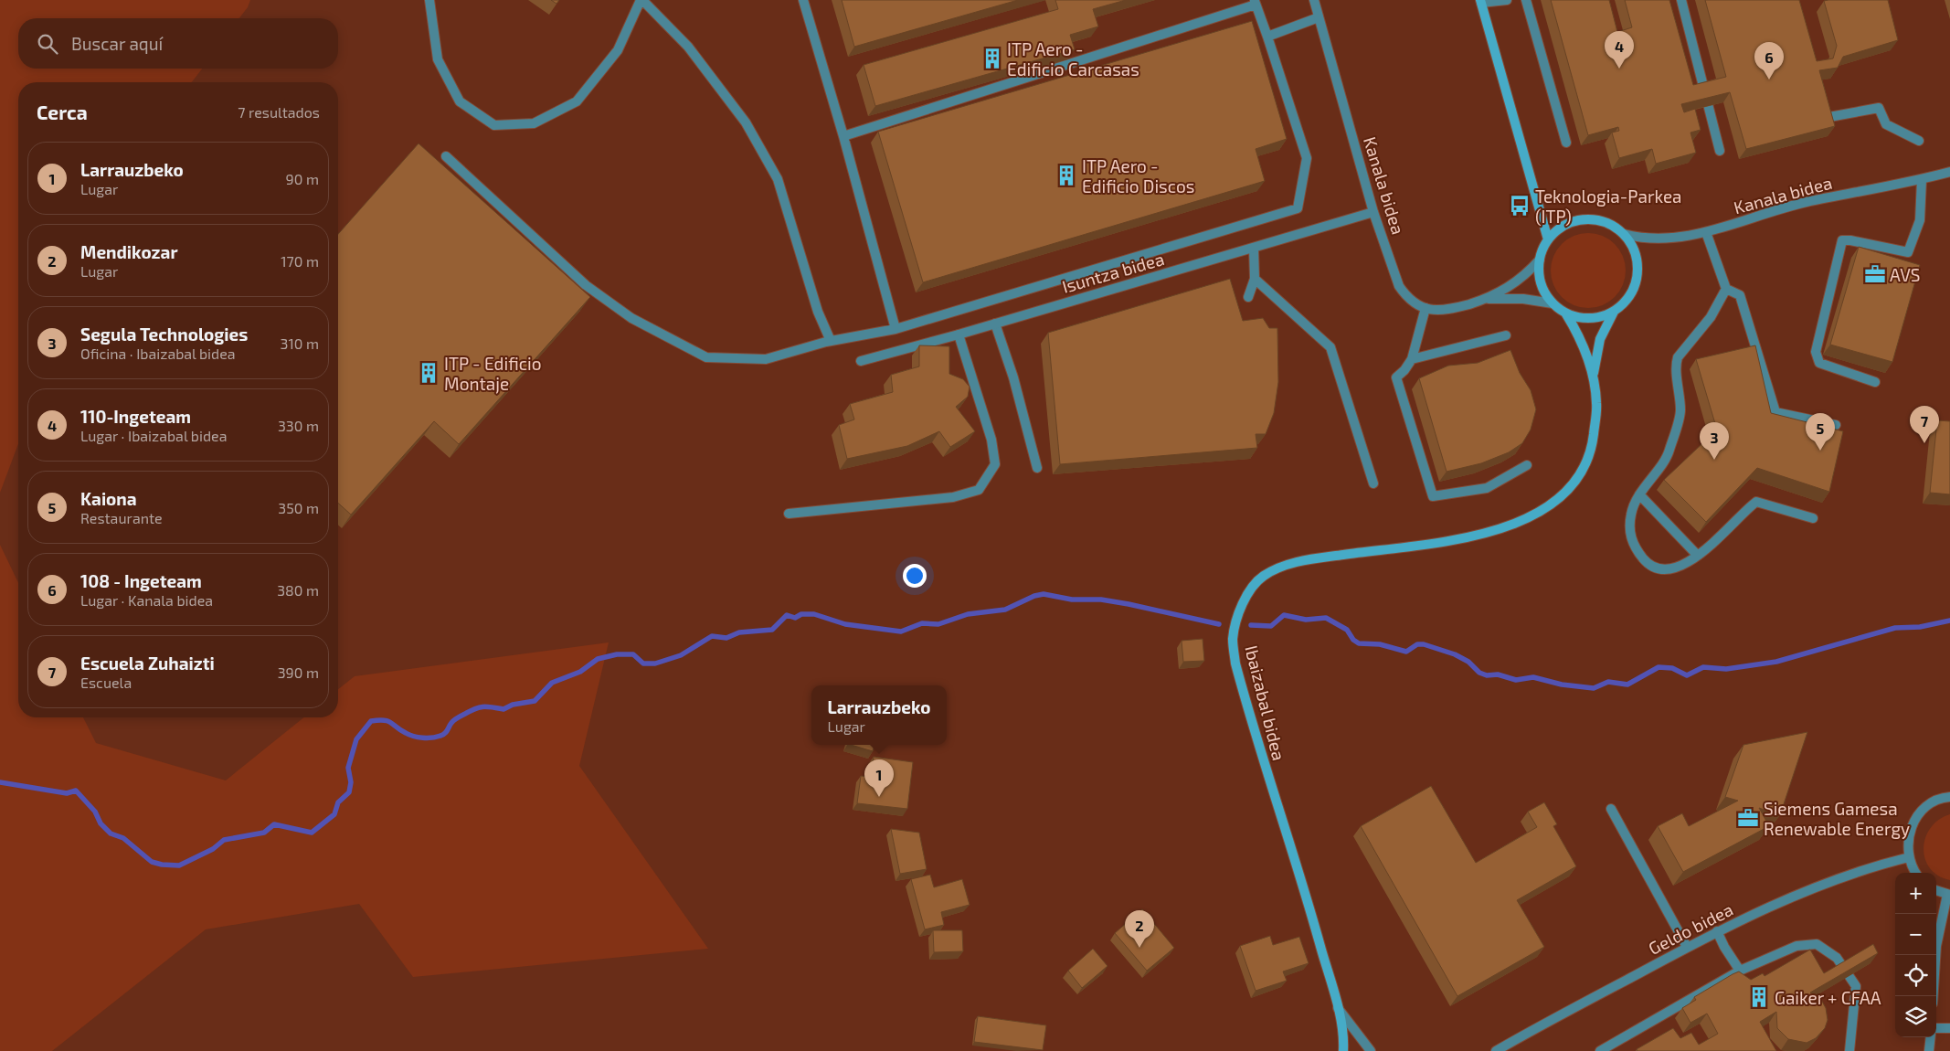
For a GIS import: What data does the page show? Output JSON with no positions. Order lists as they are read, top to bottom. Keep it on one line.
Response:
{"streets":{"street":["Kanala bidea","Isuntza bidea","Ibaizabal bidea","Geldo bidea"]},"crossings":[["Kanala bidea","Isuntza bidea"],["Kanala bidea","Ibaizabal bidea"]],"places":{"building":["ITP Aero - Edificio Carcasas","ITP Aero - Edificio Discos","ITP - Edificio Montaje","Gaiker + CFAA"],"bus stop":["Teknologia-Parkea (ITP)"],"office":["AVS","Siemens Gamesa Renewable Energy"]},"page":{"search":"Buscar aquí","pins":["4","6","7","5","3","1","2"],"heading":["Cerca","7 resultados"],"list":[{"mark":"1","name":"Larrauzbeko","note":"Lugar","value":"90 m"},{"mark":"2","name":"Mendikozar","note":"Lugar","value":"170 m"},{"mark":"3","name":"Segula Technologies","note":"Oficina · Ibaizabal bidea","value":"310 m"},{"mark":"4","name":"110-Ingeteam","note":"Lugar · Ibaizabal bidea","value":"330 m"},{"mark":"5","name":"Kaiona","note":"Restaurante","value":"350 m"},{"mark":"6","name":"108 - Ingeteam","note":"Lugar · Kanala bidea","value":"380 m"},{"mark":"7","name":"Escuela Zuhaizti","note":"Escuela","value":"390 m"}],"popup":["Larrauzbeko","Lugar"],"map_buttons":["+","−"]}}
